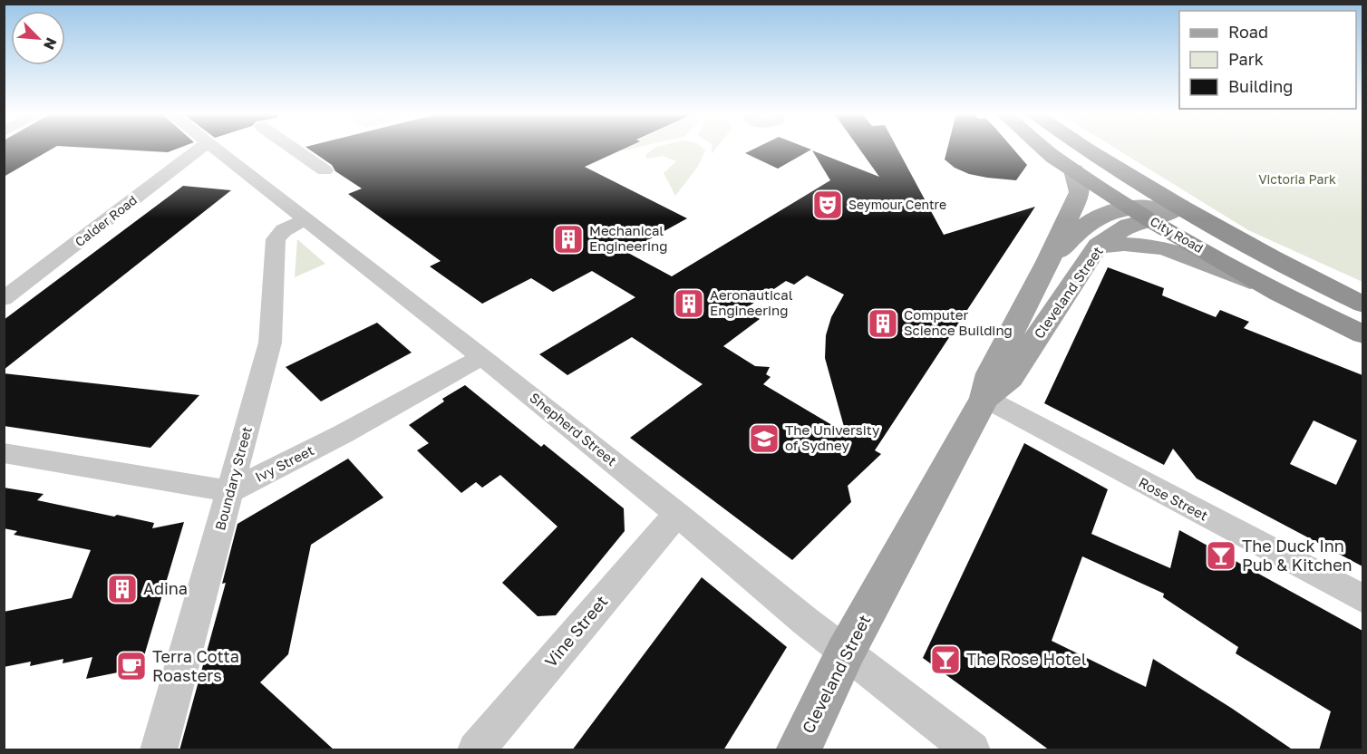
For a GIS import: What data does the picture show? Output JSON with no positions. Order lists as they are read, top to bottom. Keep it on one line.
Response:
{"streets":{"highway":["City Road"],"main road":["Cleveland Street"],"street":["Calder Road","Shepherd Street","Ivy Street","Boundary Street","Rose Street","Vine Street"]},"crossings":[["City Road","Cleveland Street"],["Cleveland Street","Shepherd Street"],["Cleveland Street","Rose Street"],["Shepherd Street","Ivy Street"],["Shepherd Street","Boundary Street"],["Shepherd Street","Vine Street"],["Ivy Street","Boundary Street"]],"parks":["Victoria Park"],"places":{"theatre":["Seymour Centre"],"building":["Mechanical Engineering","Aeronautical Engineering","Computer Science Building","Adina"],"school or university":["The University of Sydney"],"bar":["The Duck Inn Pub & Kitchen","The Rose Hotel"],"cafe":["Terra Cotta Roasters"]},"legend":["Road","Park","Building"],"north":"bottom right"}
